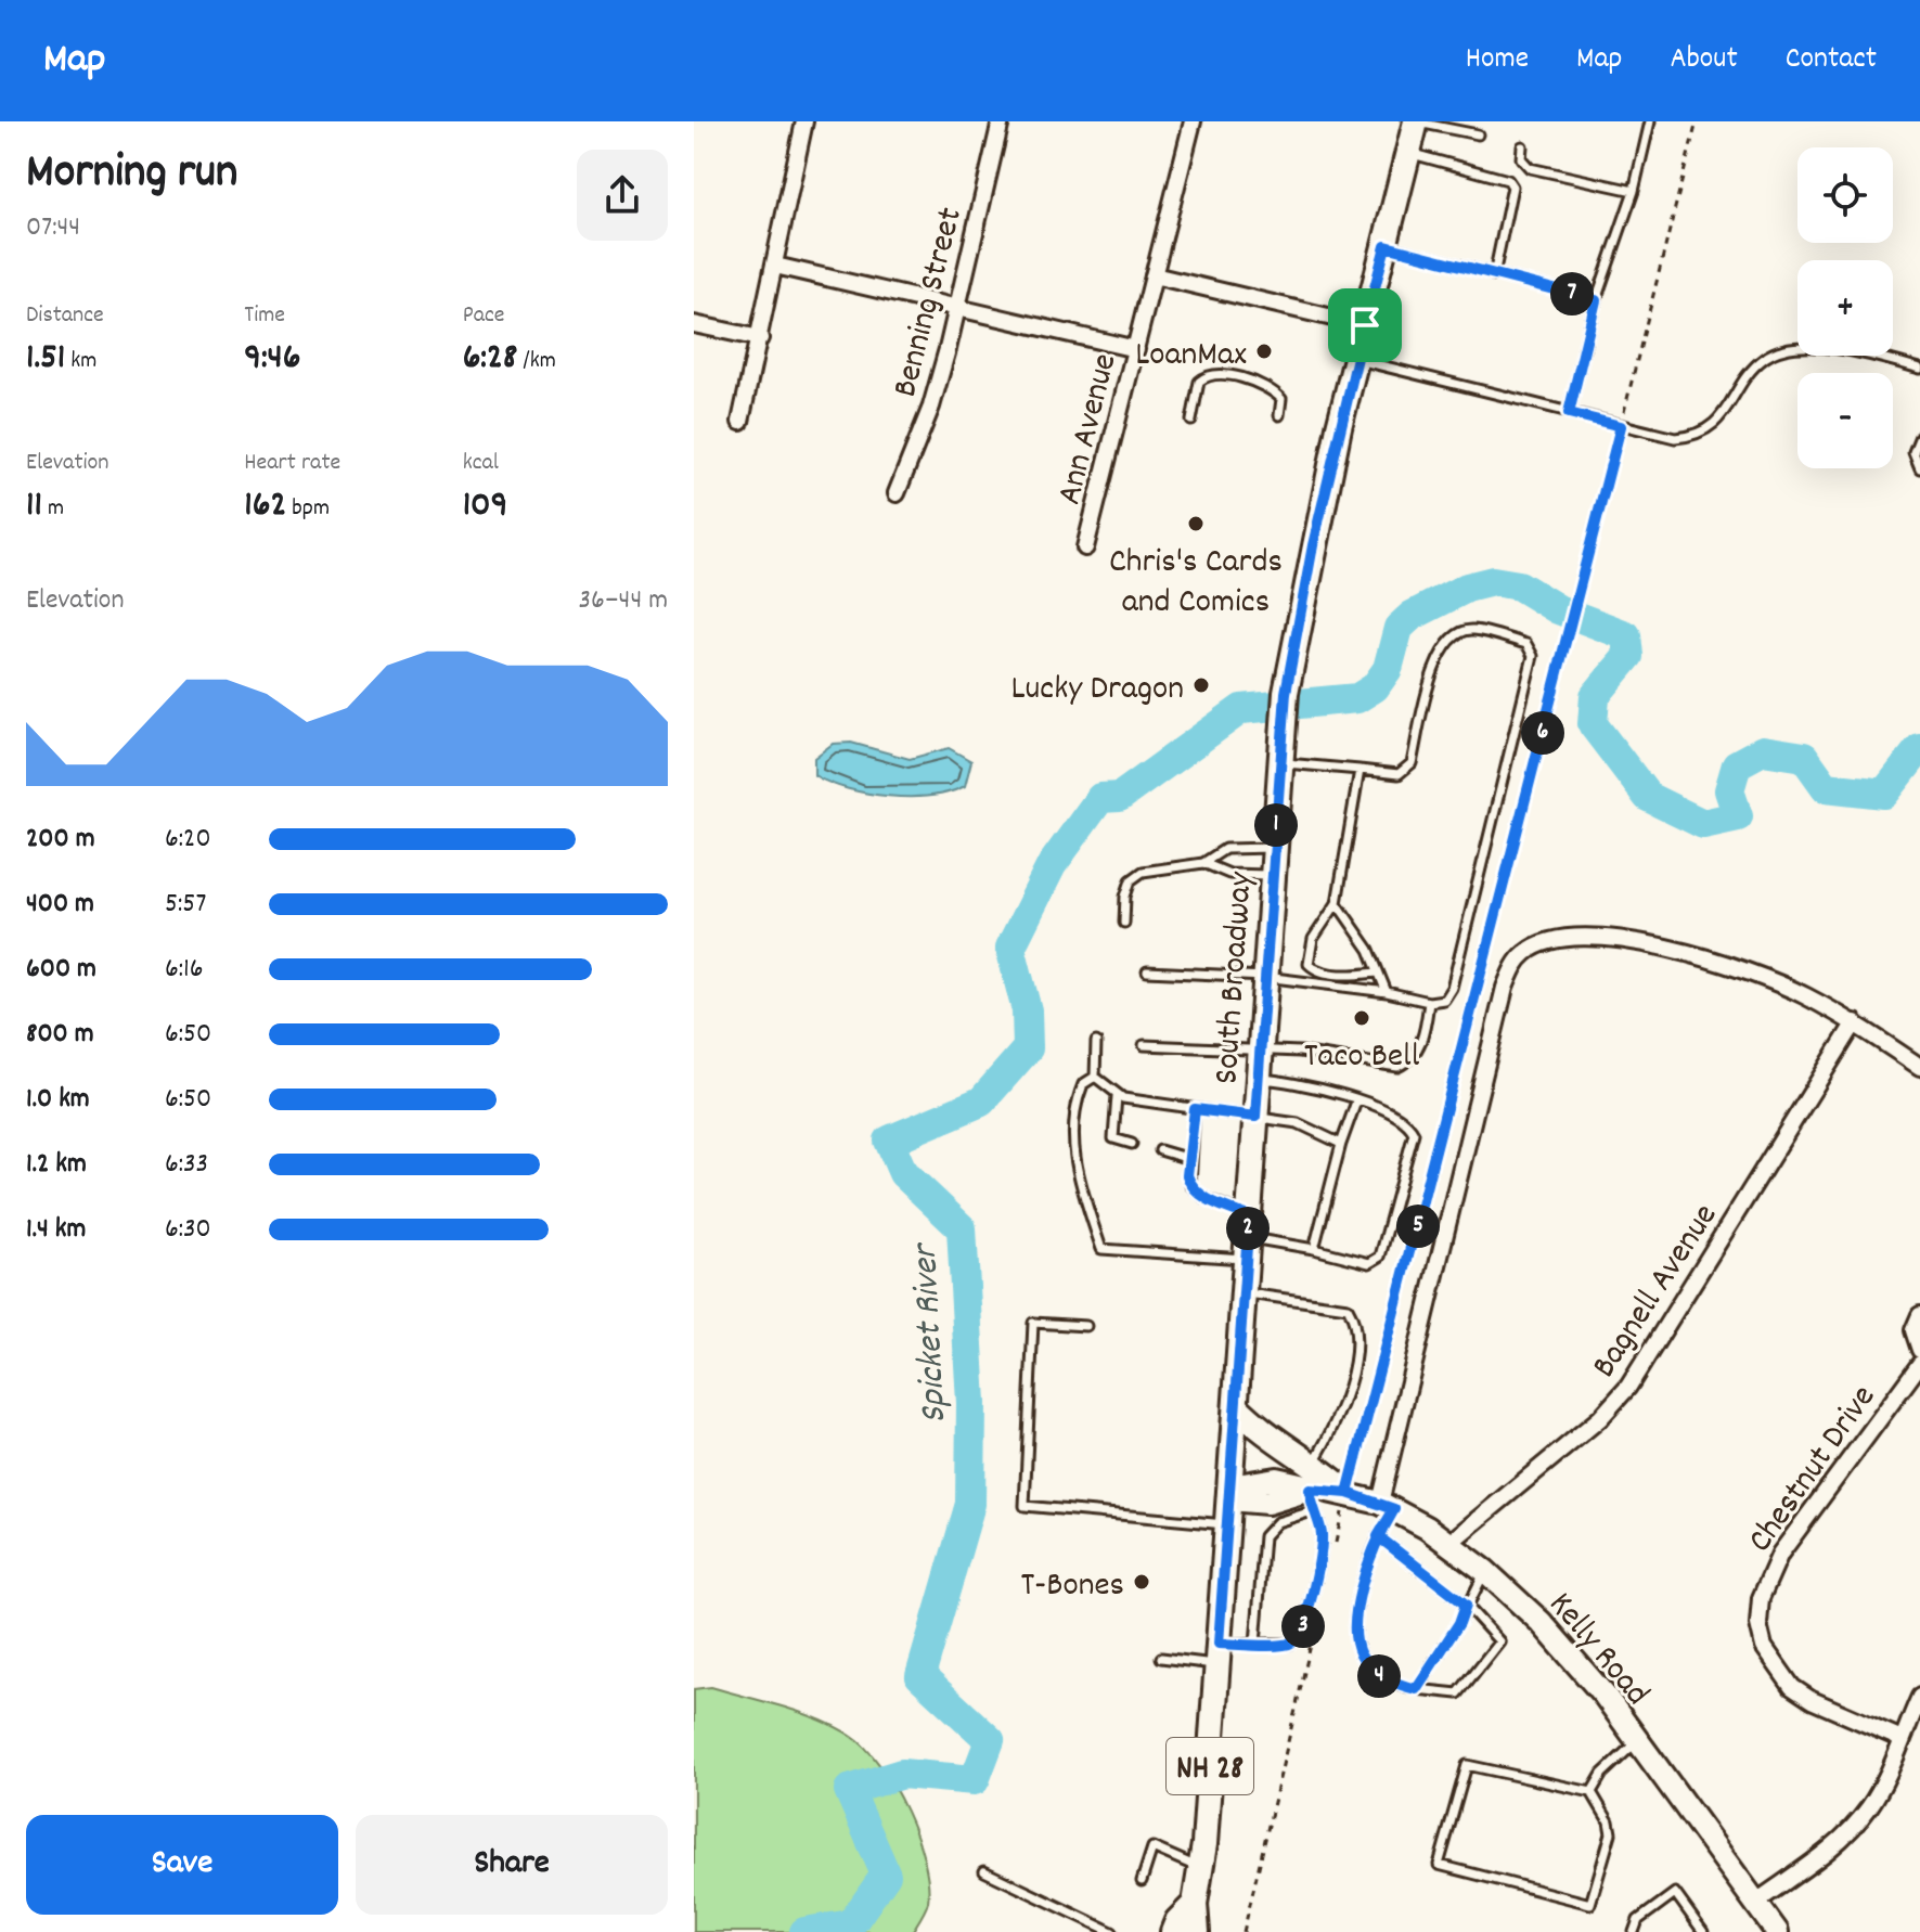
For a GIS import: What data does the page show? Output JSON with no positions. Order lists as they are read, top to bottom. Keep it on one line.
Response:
{"streets":{"main road":["South Broadway","NH 28"],"street":["Benning Street","Ann Avenue","Bagnell Avenue","Chestnut Drive","Kelly Road"]},"crossings":[["South Broadway","Kelly Road"],["Bagnell Avenue","Kelly Road"]],"water":["Spicket River"],"places":["LoanMax","Chris's Cards and Comics","Lucky Dragon","Taco Bell","T-Bones"],"page":{"header":"Map","nav":["Home","Map","About","Contact"],"heading":["Morning run","07:44"],"map_buttons":["+","−"],"stats":[["Distance","1.51 km"],["Time","9:46"],["Pace","6:28 /km"],["Elevation","11 m"],["Heart rate","162 bpm"],["kcal","109"]],"pins":["7","6","1","5","2","3","4"],"chart":["Elevation","36–44 m"],"list":[{"name":"200 m","note":"6:20"},{"name":"400 m","note":"5:57"},{"name":"600 m","note":"6:16"},{"name":"800 m","note":"6:50"},{"name":"1.0 km","note":"6:50"},{"name":"1.2 km","note":"6:33"},{"name":"1.4 km","note":"6:30"}],"buttons":["Save","Share"]}}
